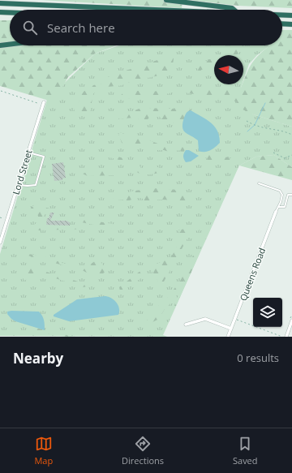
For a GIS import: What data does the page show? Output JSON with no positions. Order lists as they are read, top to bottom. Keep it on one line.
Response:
{"streets":{"street":["Lord Street","Queens Road"]},"north":"left","page":{"search":"Search here","heading":["Nearby","0 results"],"nav":["Map","Directions","Saved"]}}
